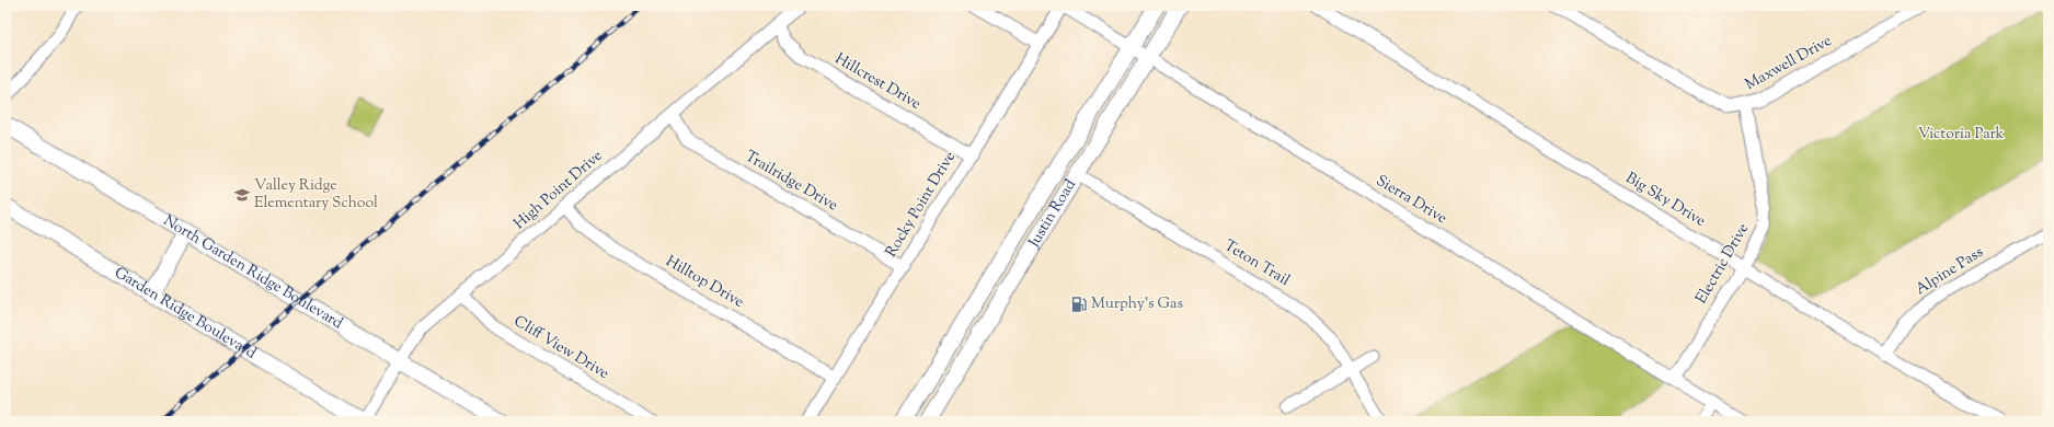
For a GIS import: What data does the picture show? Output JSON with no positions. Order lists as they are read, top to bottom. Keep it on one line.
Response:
{"streets":{"main road":["Justin Road","North Garden Ridge Boulevard","Garden Ridge Boulevard"],"street":["Maxwell Drive","Hillcrest Drive","Trailridge Drive","High Point Drive","Sierra Drive","Big Sky Drive","Rocky Point Drive","Teton Trail","Electric Drive","Alpine Pass","Hilltop Drive","Cliff View Drive"]},"crossings":[["Maxwell Drive","Electric Drive"],["Hillcrest Drive","High Point Drive"],["Hillcrest Drive","Rocky Point Drive"],["Trailridge Drive","High Point Drive"],["Trailridge Drive","Rocky Point Drive"],["High Point Drive","North Garden Ridge Boulevard"],["High Point Drive","Hilltop Drive"],["High Point Drive","Garden Ridge Boulevard"],["High Point Drive","Cliff View Drive"],["Sierra Drive","Rocky Point Drive"],["Sierra Drive","Justin Road"],["Sierra Drive","Electric Drive"],["Big Sky Drive","Electric Drive"],["Big Sky Drive","Alpine Pass"],["Rocky Point Drive","Hilltop Drive"],["Justin Road","Teton Trail"]],"parks":["Victoria Park"],"places":{"school or university":["Valley Ridge Elementary School"],"fuel station":["Murphy's Gas"]}}
